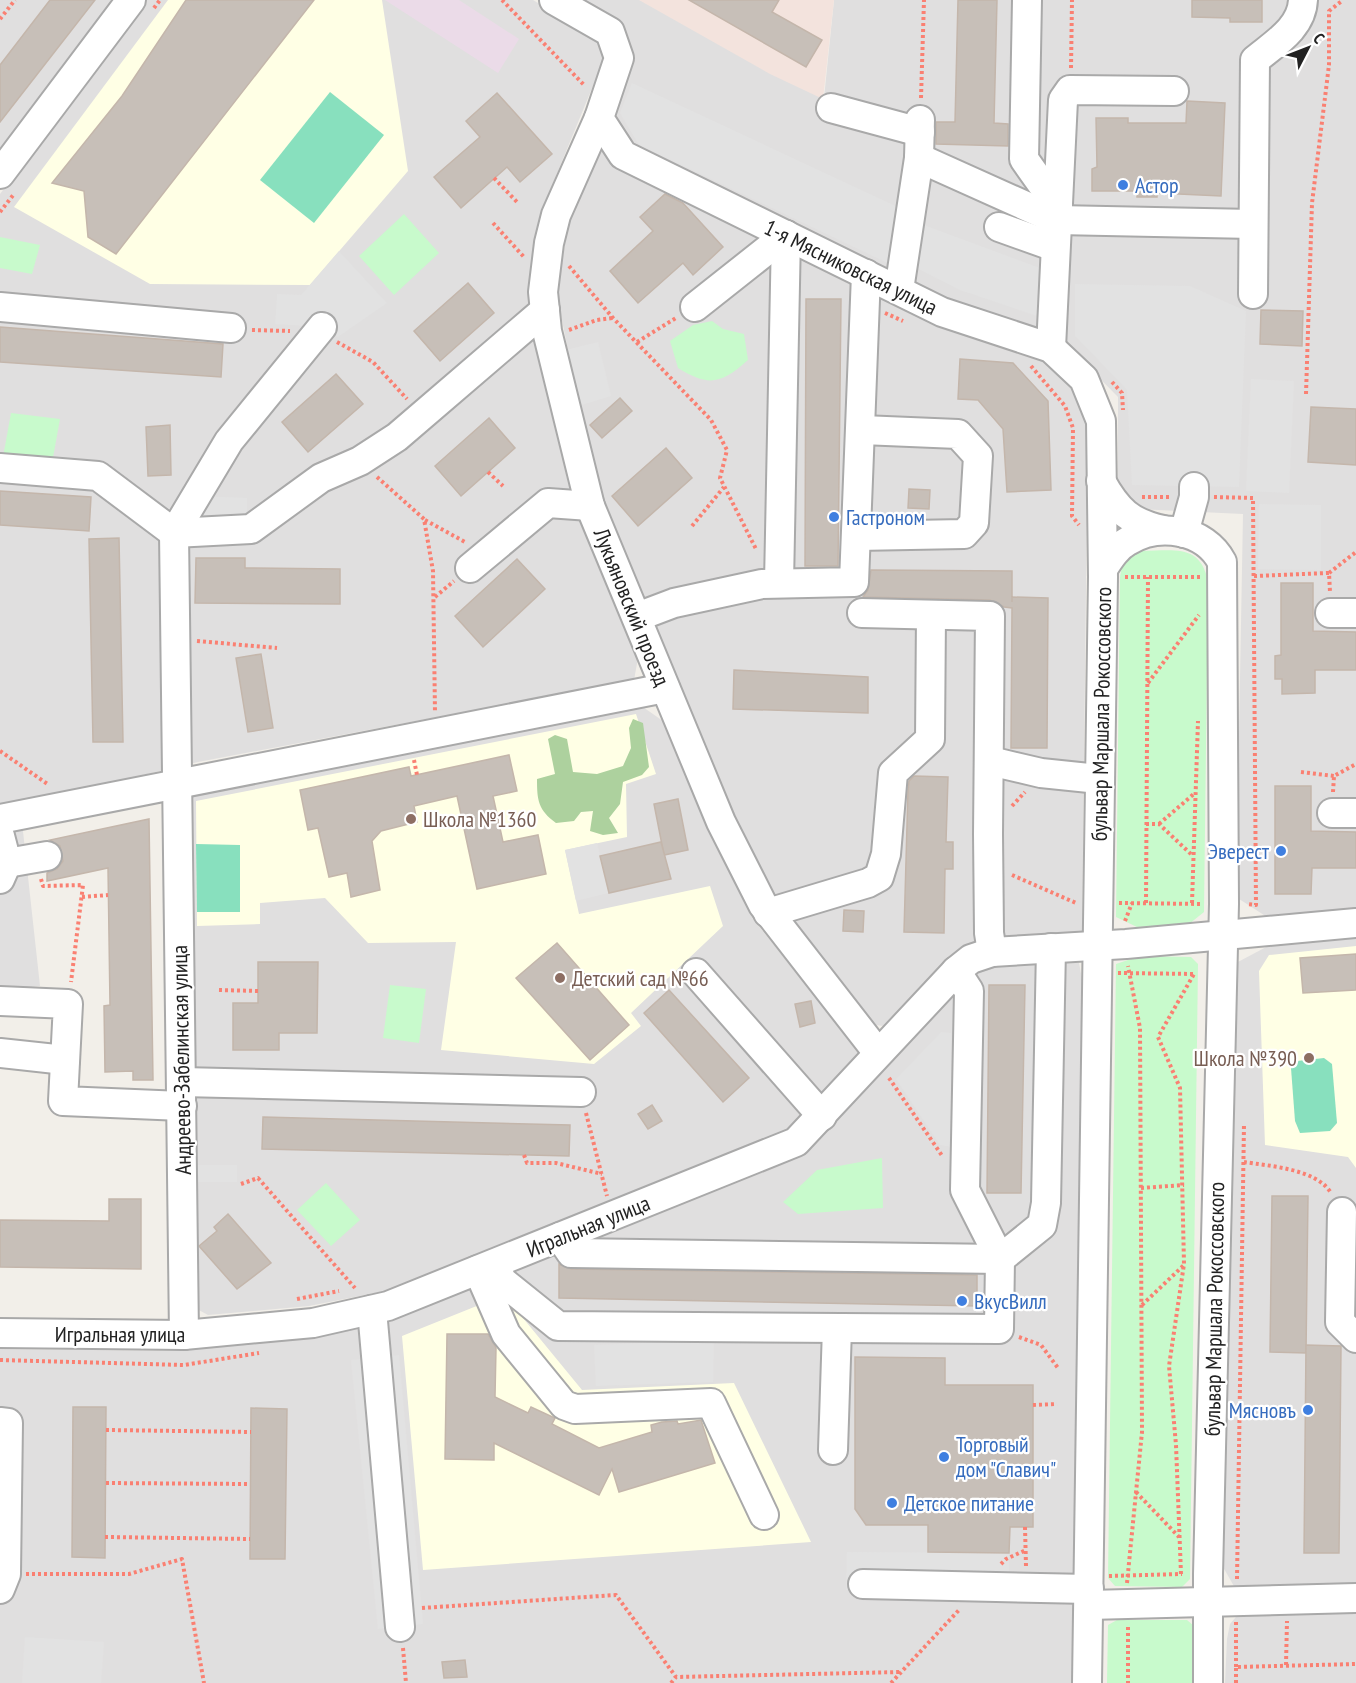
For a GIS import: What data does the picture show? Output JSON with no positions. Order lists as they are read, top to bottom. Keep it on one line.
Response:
{"streets":{"street":["1-я Мясниковская улица","Лукьяновский проезд","бульвар Маршала Рокоссовского","Андреево-Забелинская улица","Игральная улица"]},"crossings":[["1-я Мясниковская улица","Лукьяновский проезд"],["1-я Мясниковская улица","бульвар Маршала Рокоссовского"],["Лукьяновский проезд","Игральная улица"],["бульвар Маршала Рокоссовского","Игральная улица"],["Андреево-Забелинская улица","Игральная улица"]],"places":["Астор","Гастроном","Школа №1360","Эверест","Детский сад №66","Школа №390","ВкусВилл","Мясновъ","Торговый дом \"Славич\"","Детское питание"],"north":"top right"}
